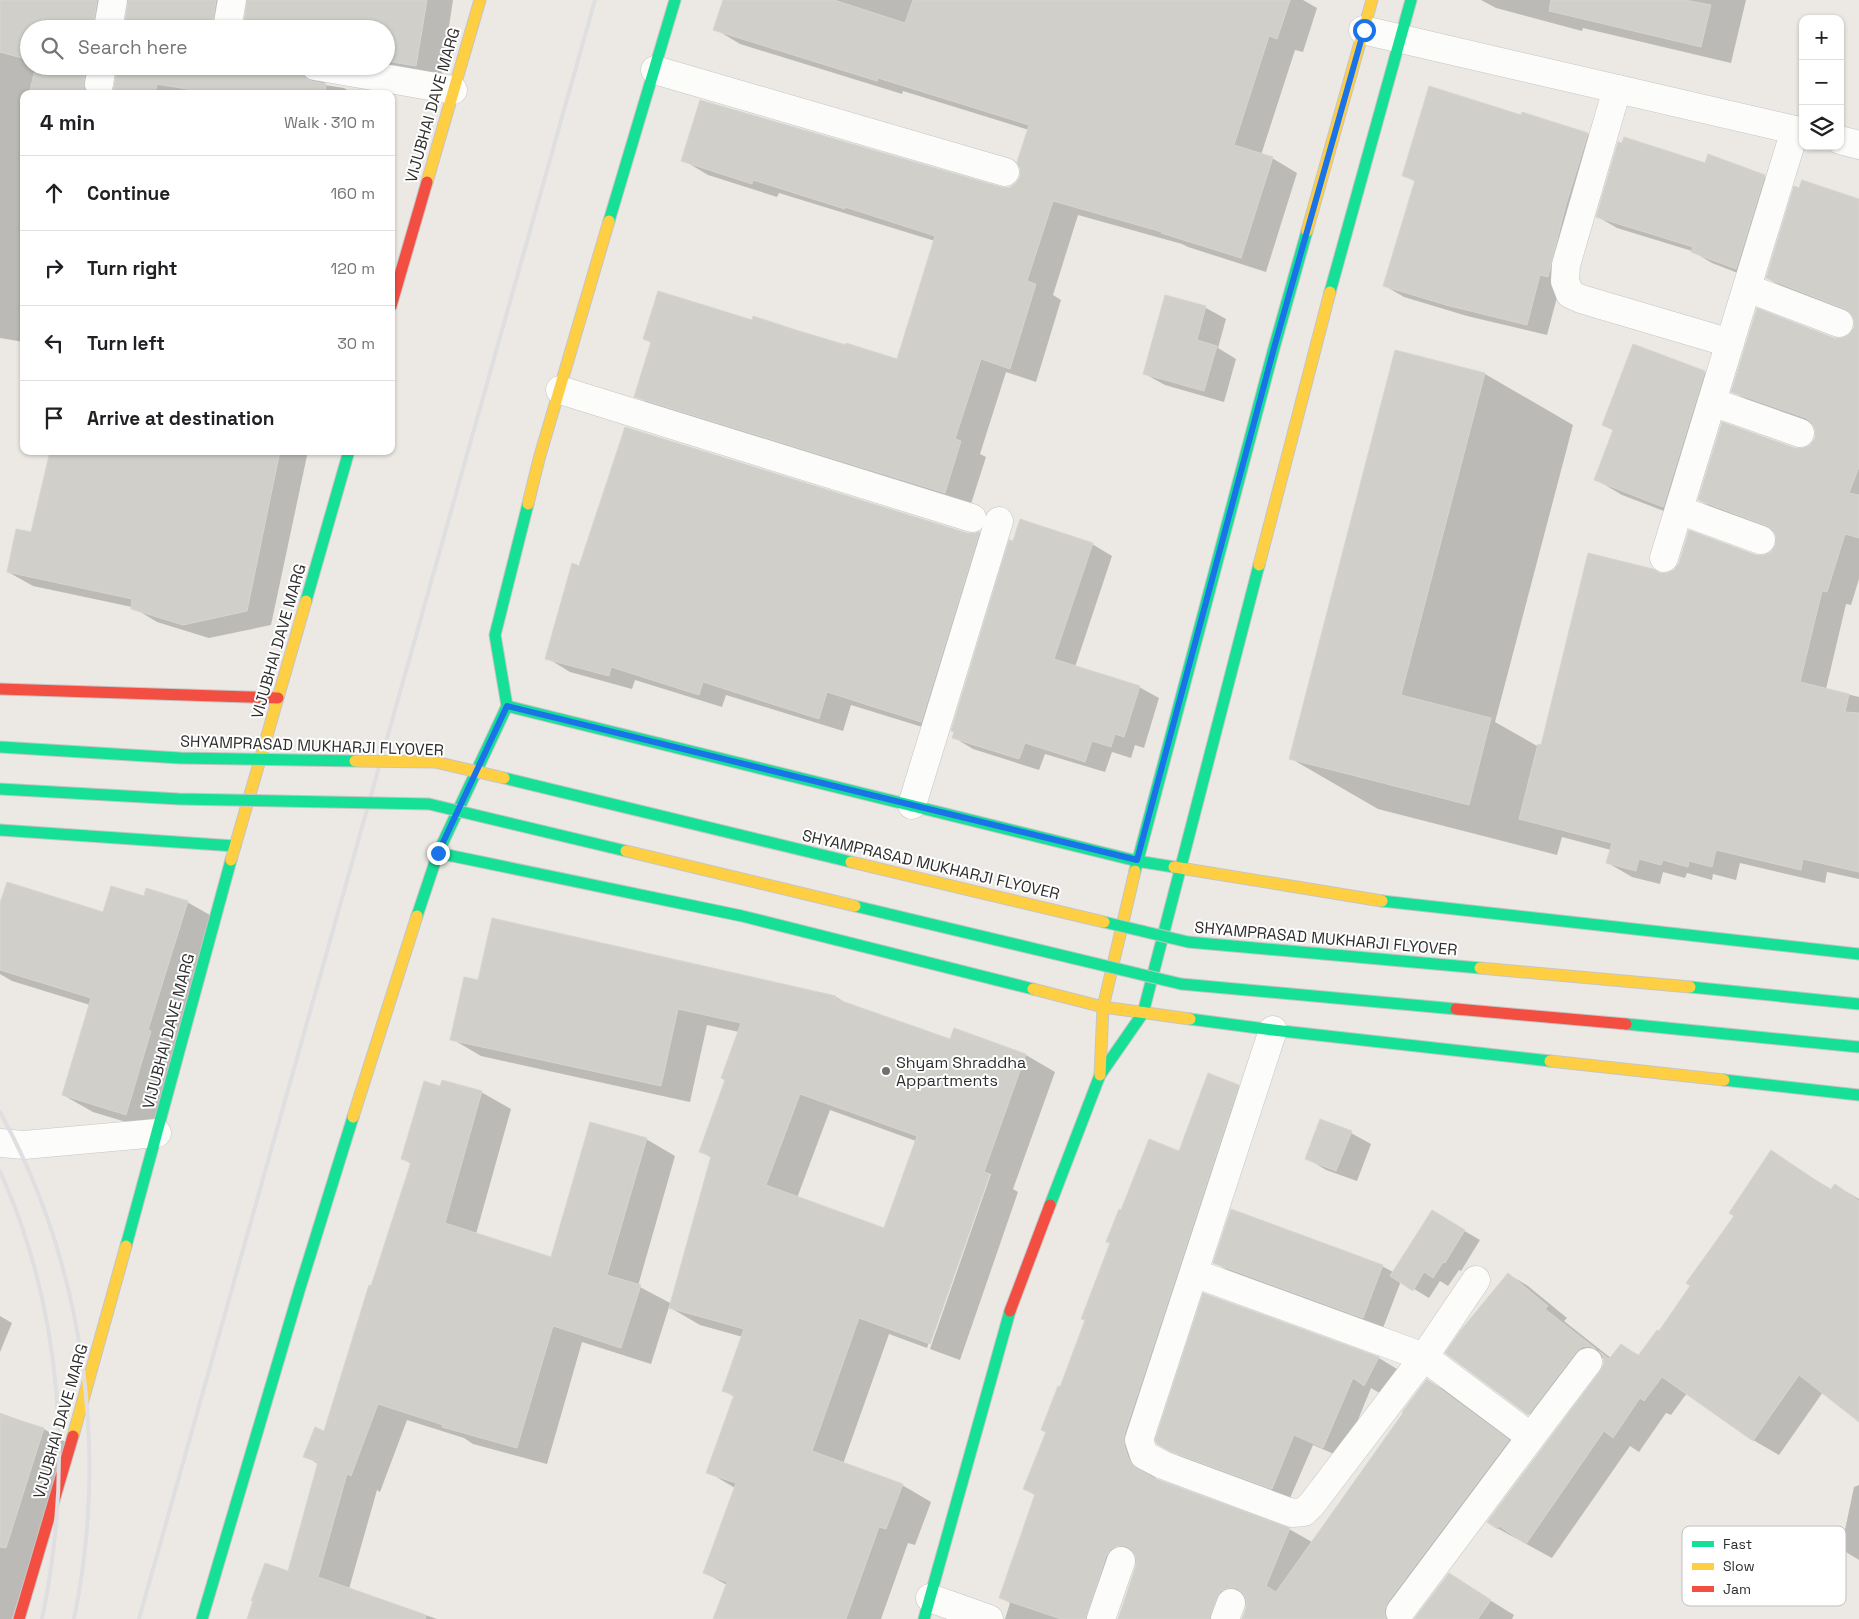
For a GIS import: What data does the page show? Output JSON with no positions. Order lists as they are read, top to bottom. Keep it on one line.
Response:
{"streets":{"street":["VIJUBHAI DAVE MARG","SHYAMPRASAD MUKHARJI FLYOVER"]},"places":["Shyam Shraddha Appartments"],"legend":["Fast","Slow","Jam"],"page":{"map_buttons":["+","−"],"search":"Search here","heading":["4 min","Walk · 310 m"],"list":[["Continue","160 m"],["Turn right","120 m"],["Turn left","30 m"],"Arrive at destination"]}}
